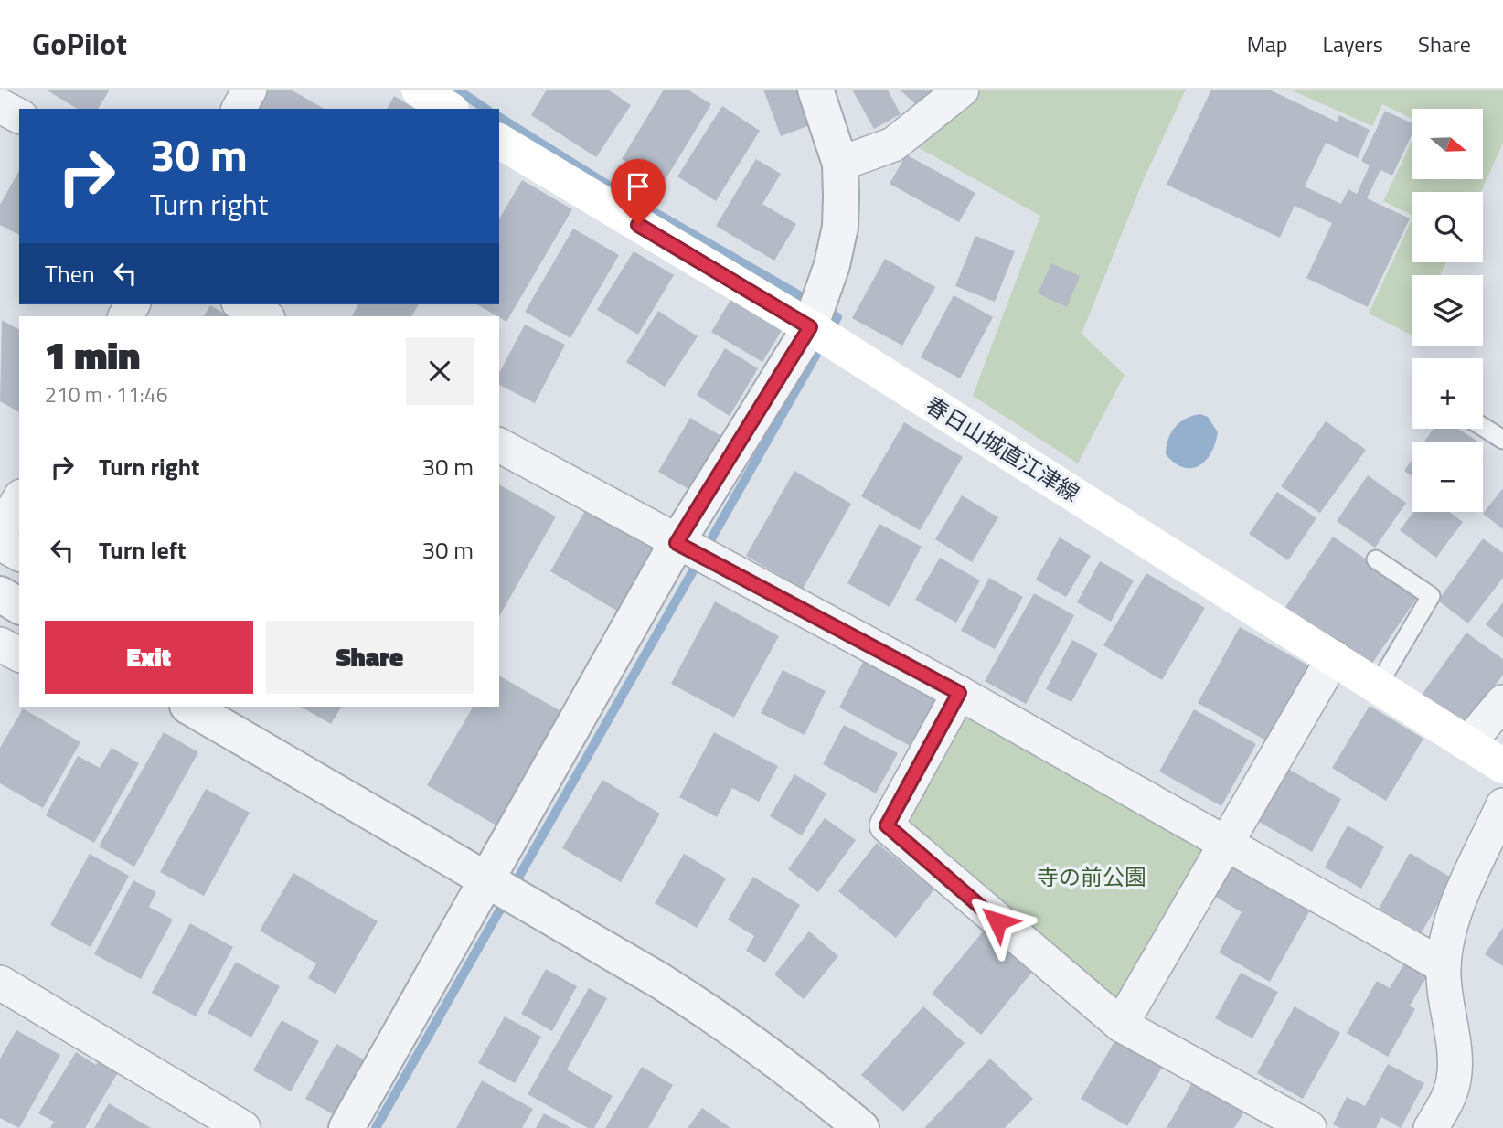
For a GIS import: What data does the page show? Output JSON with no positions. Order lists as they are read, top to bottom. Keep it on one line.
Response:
{"streets":{"main road":["春日山城直江津線"]},"parks":["寺の前公園"],"north":"right","page":{"header":"GoPilot","nav":["Map","Layers","Share"],"map_buttons":["+","−"],"turn":["30 m","Turn right"],"then":"Then","heading":["1 min","210 m · 11:46"],"list":[{"name":"Turn right","value":"30 m"},{"name":"Turn left","value":"30 m"}],"buttons":["Exit","Share"]}}
